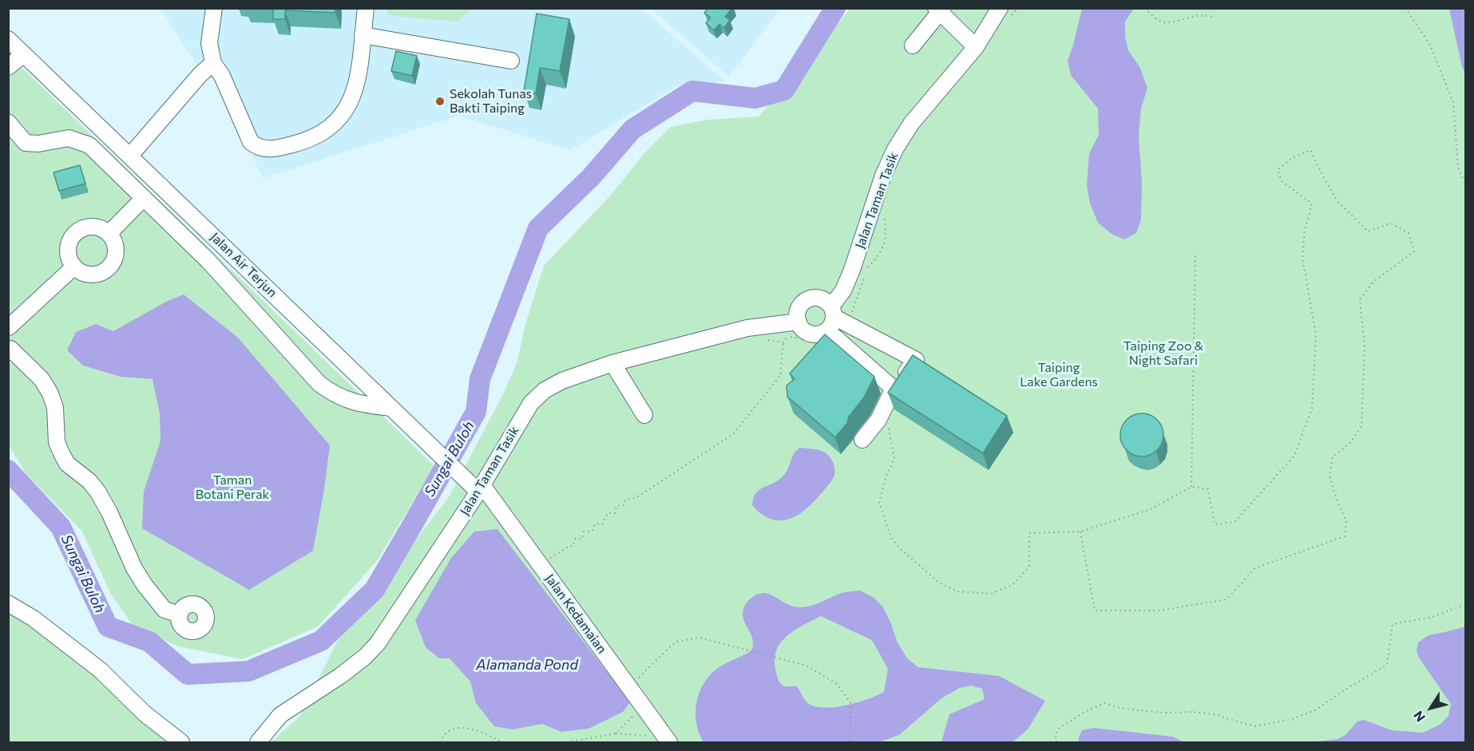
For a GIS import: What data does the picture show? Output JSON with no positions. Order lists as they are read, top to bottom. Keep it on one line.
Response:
{"streets":{"street":["Jalan Taman Tasik","Jalan Air Terjun","Jalan Kedamaian"]},"crossings":[["Jalan Taman Tasik","Jalan Air Terjun"],["Jalan Taman Tasik","Jalan Kedamaian"],["Jalan Air Terjun","Jalan Kedamaian"]],"water":["Sungai Buloh","Alamanda Pond"],"parks":["Taiping Zoo & Night Safari","Taiping Lake Gardens","Taman Botani Perak"],"places":["Sekolah Tunas Bakti Taiping"],"north":"bottom left"}
